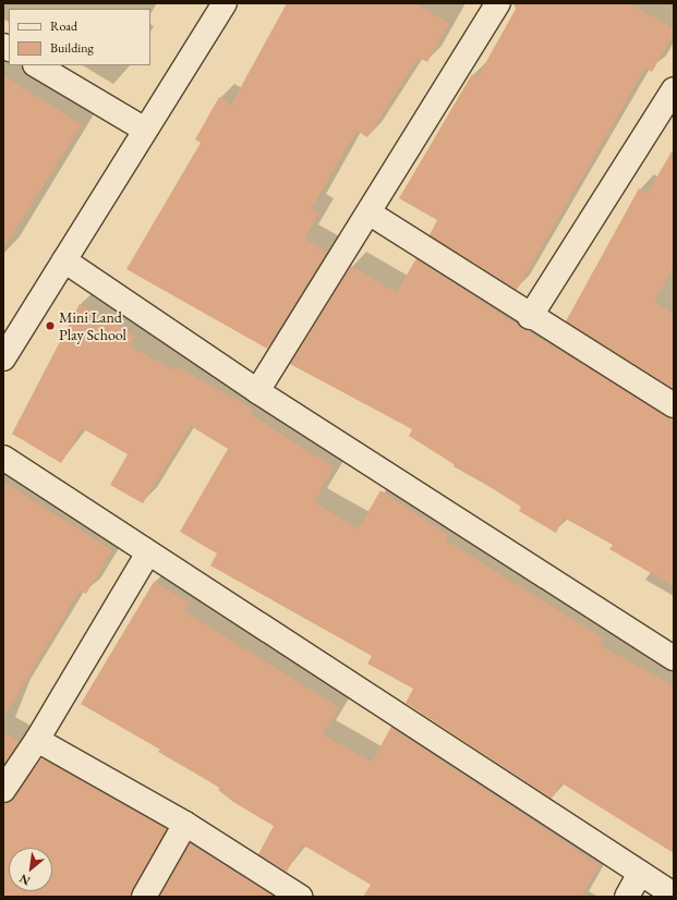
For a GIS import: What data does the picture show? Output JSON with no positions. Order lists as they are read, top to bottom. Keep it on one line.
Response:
{"places":["Mini Land Play School"],"legend":["Road","Building"],"north":"bottom left"}
